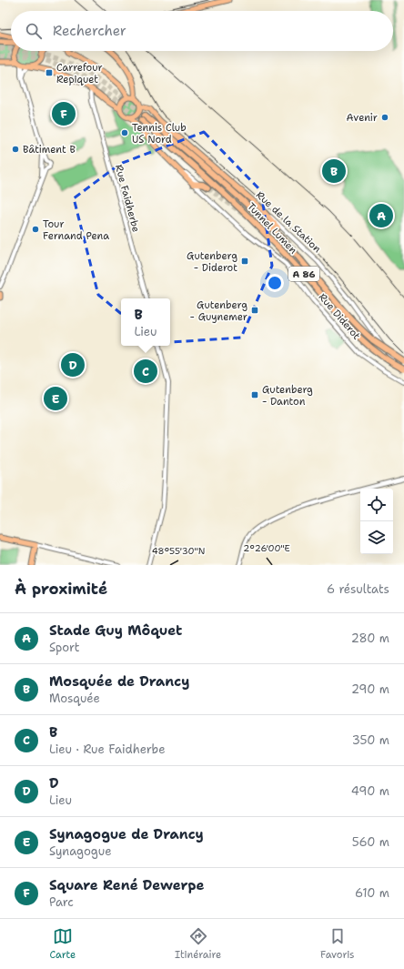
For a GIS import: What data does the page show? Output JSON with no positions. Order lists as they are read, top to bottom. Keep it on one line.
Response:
{"streets":{"highway":["Tunnel Lumen","A 86"],"main road":["Rue de la Station","Rue Diderot"],"street":["Rue Faidherbe"]},"crossings":[["Rue de la Station","Tunnel Lumen"],["Rue de la Station","Rue Diderot"]],"places":{"transit":["Carrefour Repiquet","Gutenberg - Diderot","Gutenberg - Guynemer","Gutenberg - Danton"],"other":["Avenir","Tennis Club US Nord","Bâtiment B","Tour Fernand Pena"]},"page":{"search":"Rechercher","pins":["F","B","A","D","C","E"],"popup":["B","Lieu"],"heading":["À proximité","6 résultats"],"list":[{"mark":"A","name":"Stade Guy Môquet","note":"Sport","value":"280 m"},{"mark":"B","name":"Mosquée de Drancy","note":"Mosquée","value":"290 m"},{"mark":"C","name":"B","note":"Lieu · Rue Faidherbe","value":"350 m"},{"mark":"D","name":"D","note":"Lieu","value":"490 m"},{"mark":"E","name":"Synagogue de Drancy","note":"Synagogue","value":"560 m"},{"mark":"F","name":"Square René Dewerpe","note":"Parc","value":"610 m"}],"nav":["Carte","Itinéraire","Favoris"]},"coordinates":["2°26'00\"E","48°55'30\"N"]}
